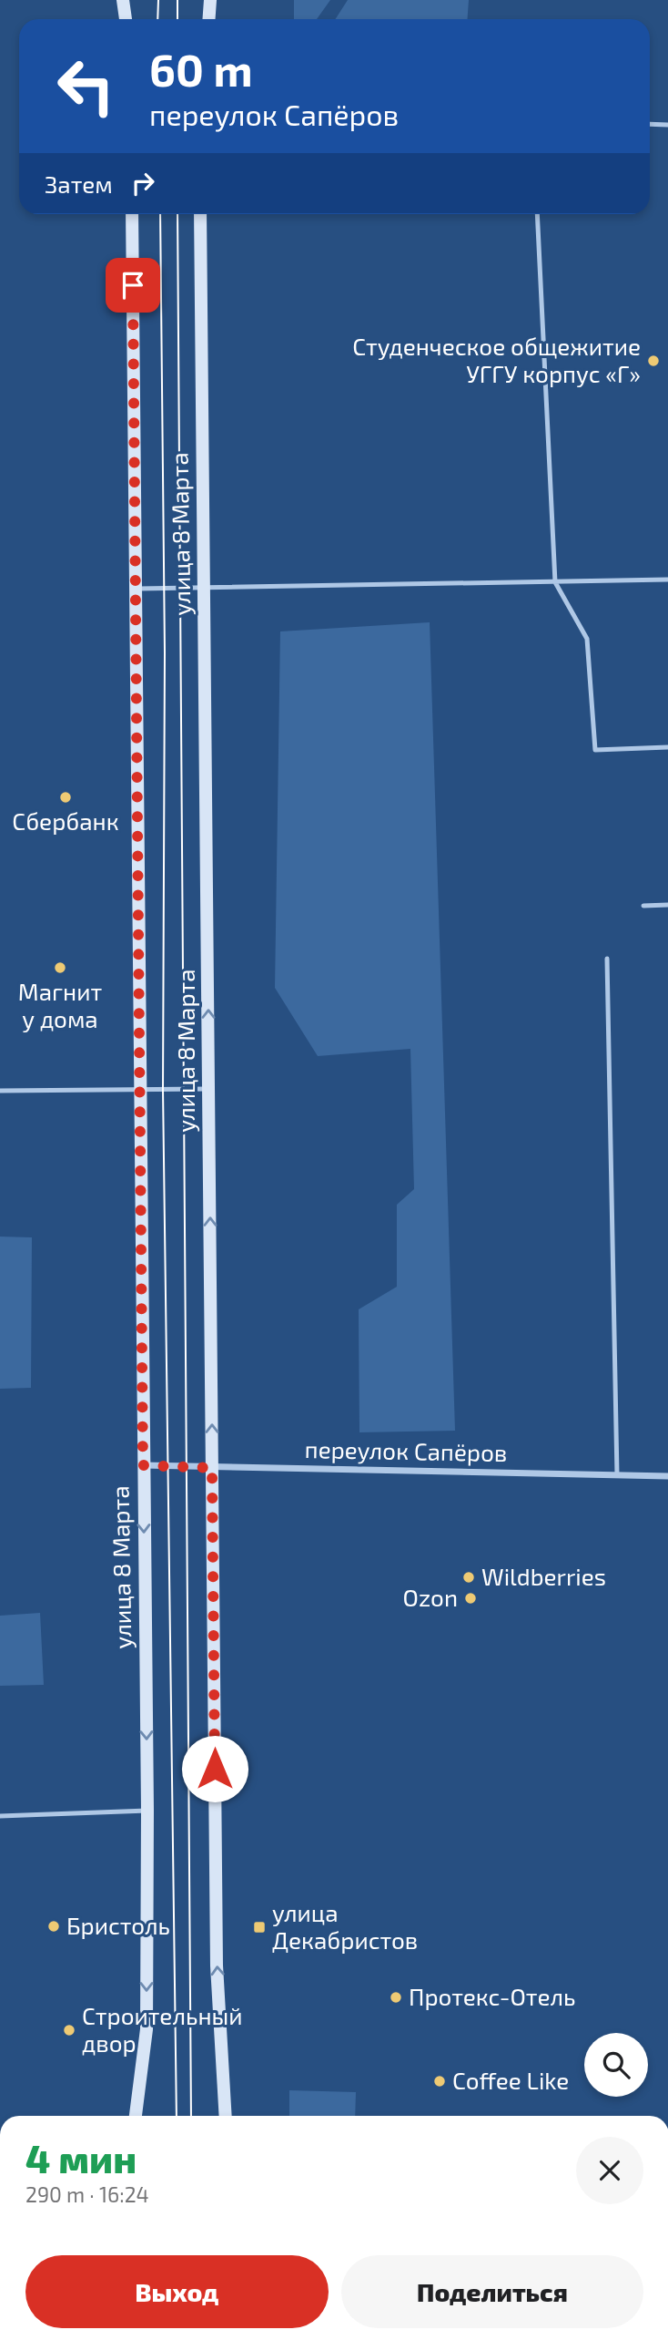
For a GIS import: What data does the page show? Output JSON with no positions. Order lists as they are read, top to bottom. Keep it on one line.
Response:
{"streets":{"main road":["улица 8 Марта"],"street":["переулок Сапёров"]},"crossings":[["улица 8 Марта","переулок Сапёров"]],"places":{"other":["Студенческое общежитие УГГУ корпус «Г»","Сбербанк","Магнит у дома","Wildberries","Ozon","Бристоль","Протекс-Отель","Строительный двор","Coffee Like"],"transit":["улица Декабристов"]},"page":{"turn":["60 m","переулок Сапёров"],"then":"Затем","heading":["4 мин","290 m · 16:24"],"buttons":["Выход","Поделиться"]}}
